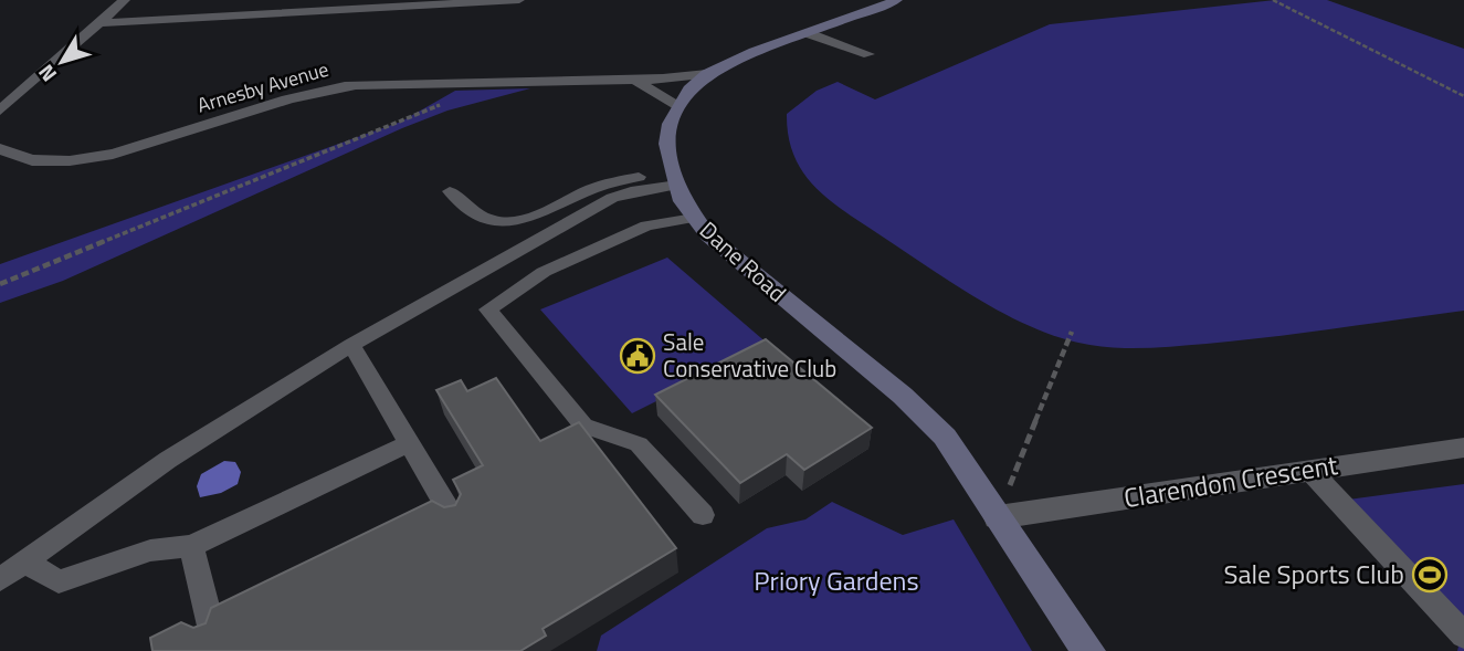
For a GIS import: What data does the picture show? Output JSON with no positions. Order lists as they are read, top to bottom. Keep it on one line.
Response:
{"streets":{"main road":["Dane Road"],"street":["Arnesby Avenue","Clarendon Crescent"]},"crossings":[["Arnesby Avenue","Dane Road"],["Dane Road","Clarendon Crescent"]],"parks":["Priory Gardens"],"places":{"public building":["Sale Conservative Club"],"sports":["Sale Sports Club"]},"north":"bottom left"}
